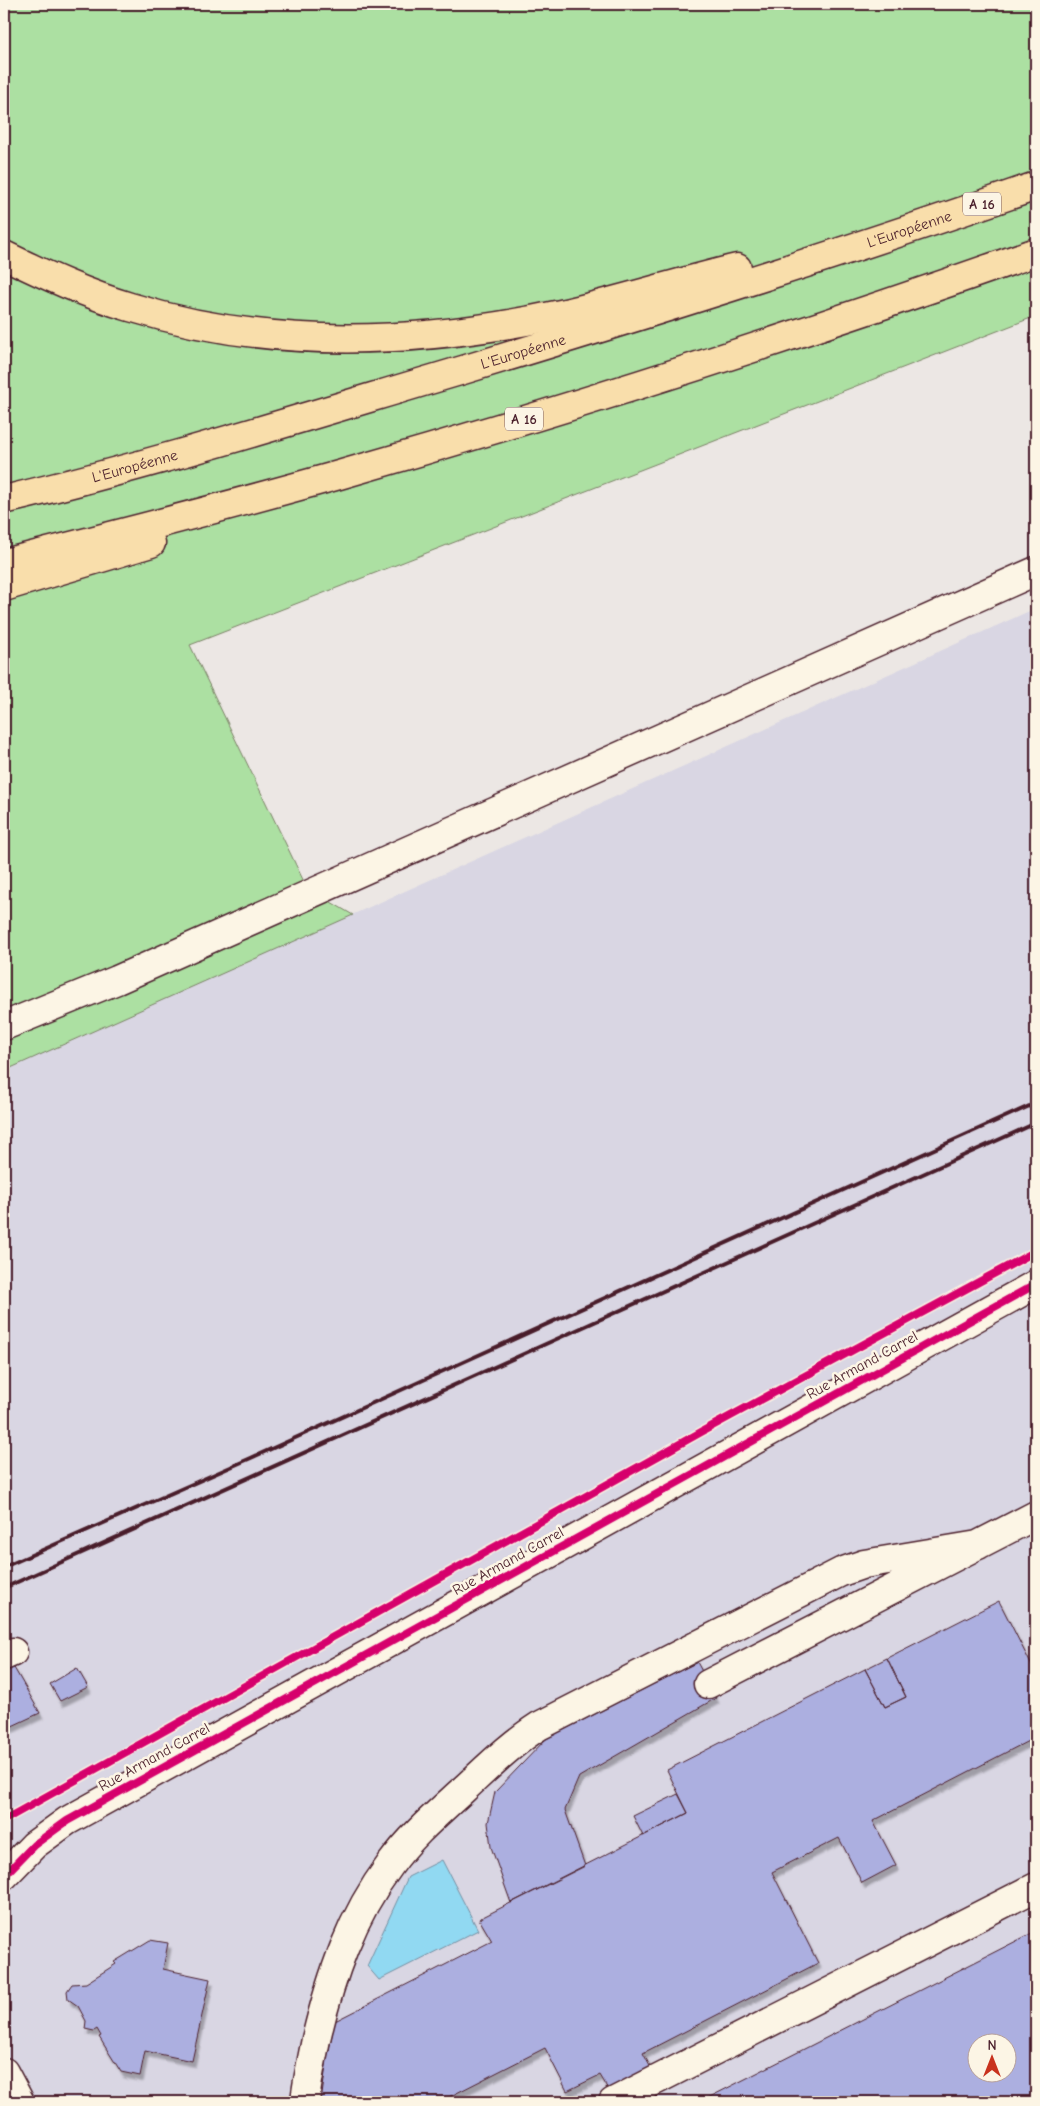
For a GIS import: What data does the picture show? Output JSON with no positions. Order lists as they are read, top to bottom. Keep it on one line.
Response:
{"streets":{"highway":["A 16","L'Européenne"],"street":["Rue Armand Carrel"]},"north":"top"}
